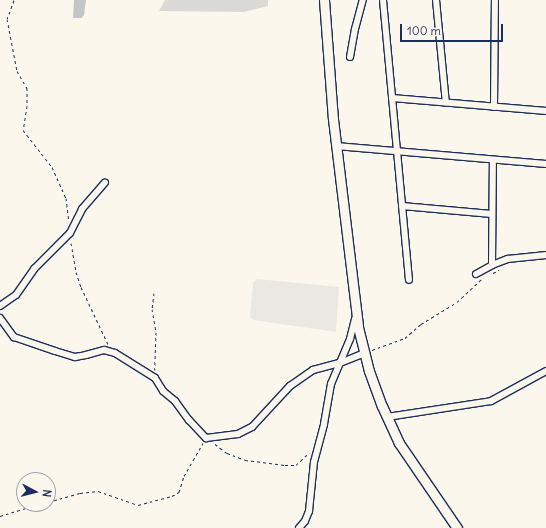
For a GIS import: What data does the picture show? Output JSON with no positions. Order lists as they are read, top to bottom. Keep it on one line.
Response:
{"scale_bar":"100 m","north":"right"}
